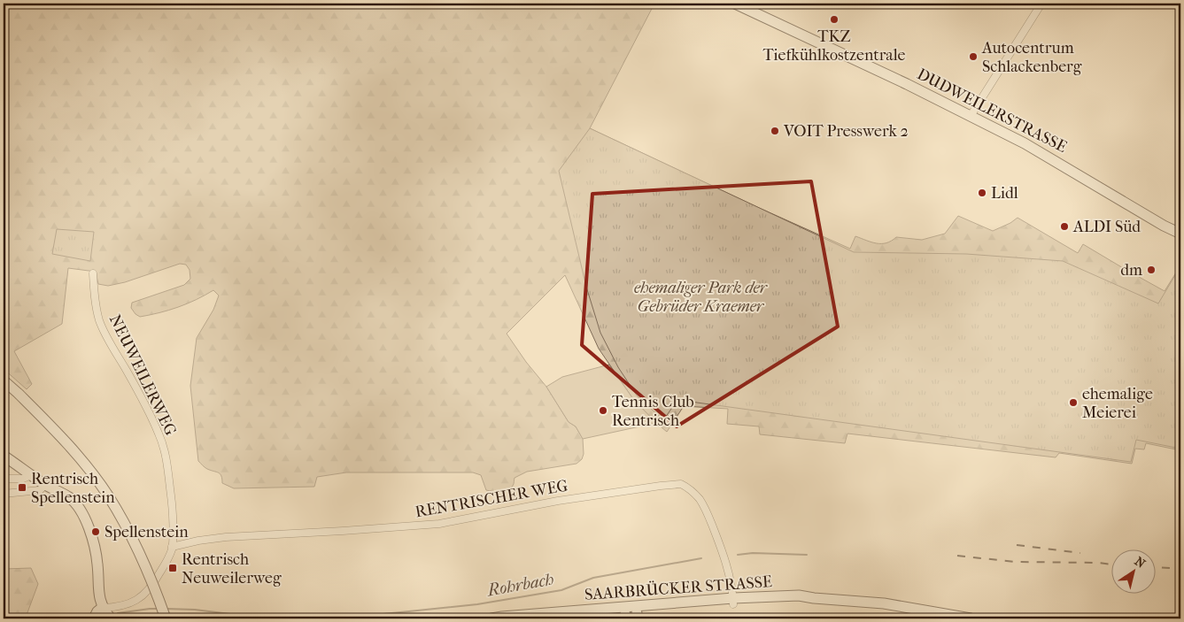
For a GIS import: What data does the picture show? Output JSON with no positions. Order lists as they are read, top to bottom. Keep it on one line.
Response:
{"streets":{"main road":["DUDWEILERSTRASSE","SAARBRÜCKER STRASSE"],"street":["NEUWEILERWEG","RENTRISCHER WEG"]},"crossings":[["NEUWEILERWEG","RENTRISCHER WEG"],["RENTRISCHER WEG","SAARBRÜCKER STRASSE"]],"water":["Rohrbach"],"parks":["ehemaliger Park der Gebrüder Kraemer"],"places":{"other":["TKZ Tiefkühlkostzentrale","Autocentrum Schlackenberg","VOIT Presswerk 2","Lidl","ALDI Süd","dm","ehemalige Meierei","Tennis Club Rentrisch","Spellenstein"],"transit":["Rentrisch Spellenstein","Rentrisch Neuweilerweg"]},"north":"top right"}
